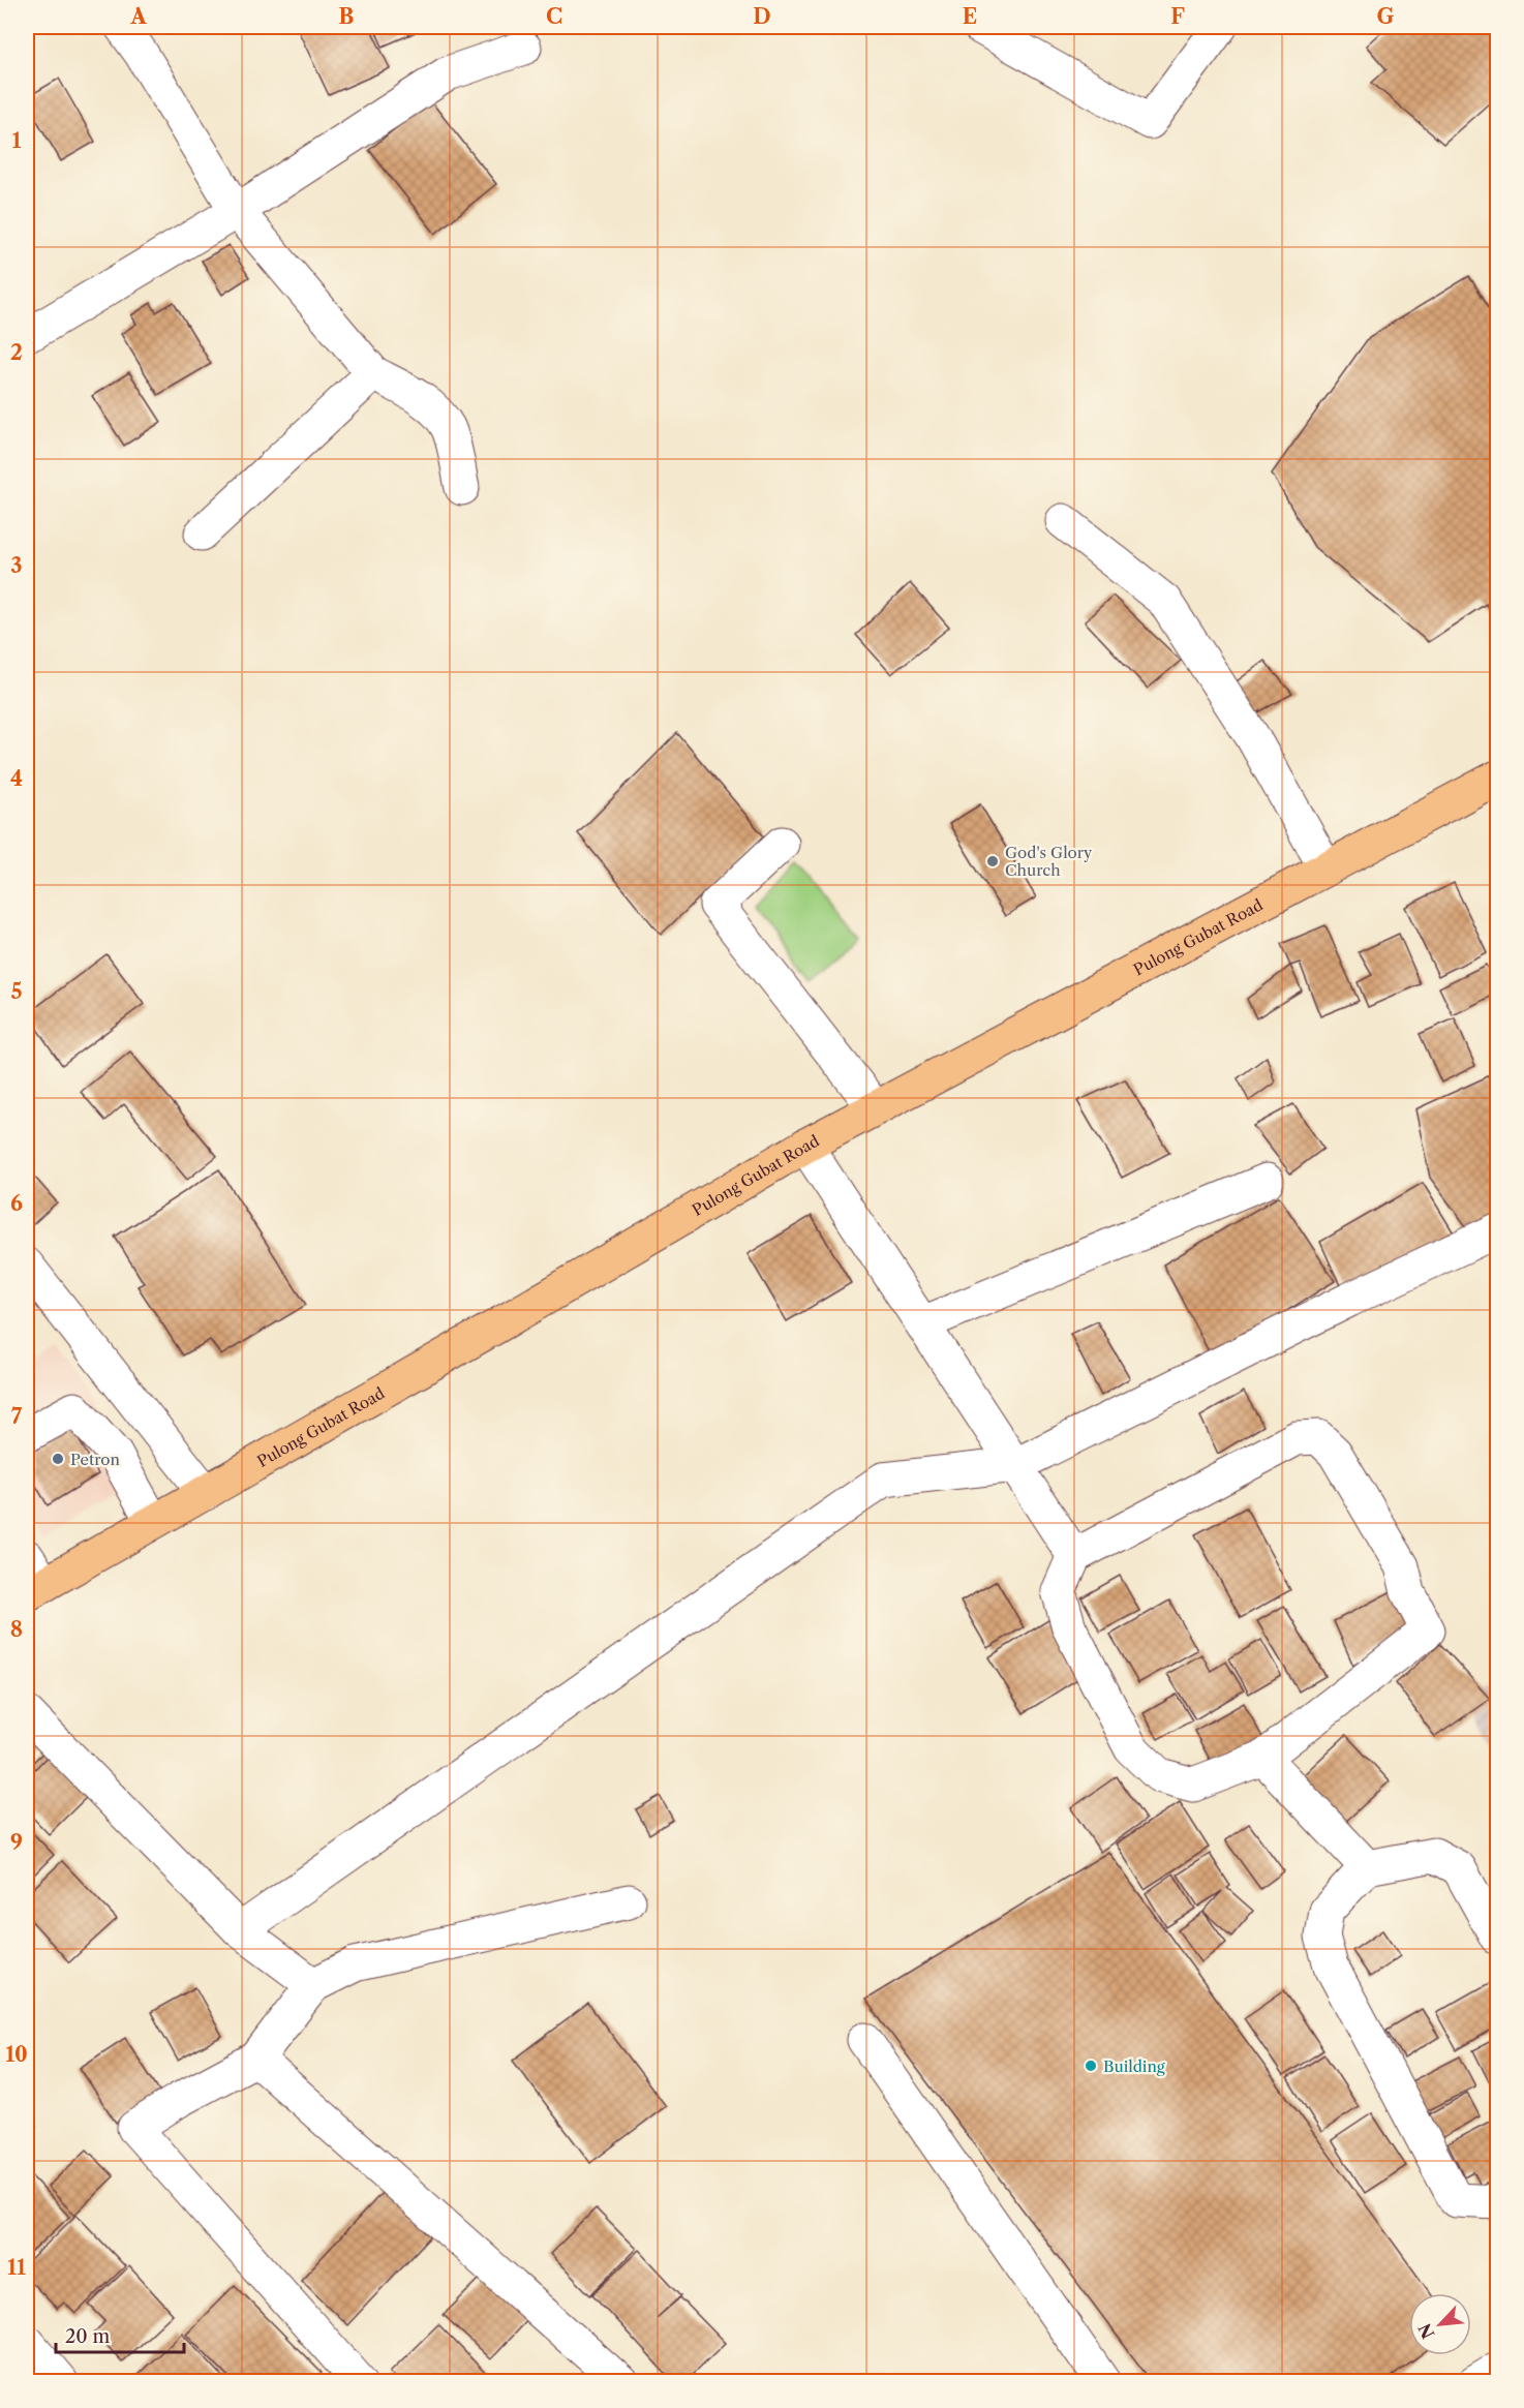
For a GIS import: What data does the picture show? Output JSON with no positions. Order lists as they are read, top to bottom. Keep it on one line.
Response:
{"streets":{"main road":["Pulong Gubat Road"]},"places":["God's Glory Church","Petron","Building"],"scale_bar":"20 m","north":"bottom left","grid":{"columns":["A","B","C","D","E","F","G"],"rows":["1","2","3","4","5","6","7","8","9","10","11"]}}
